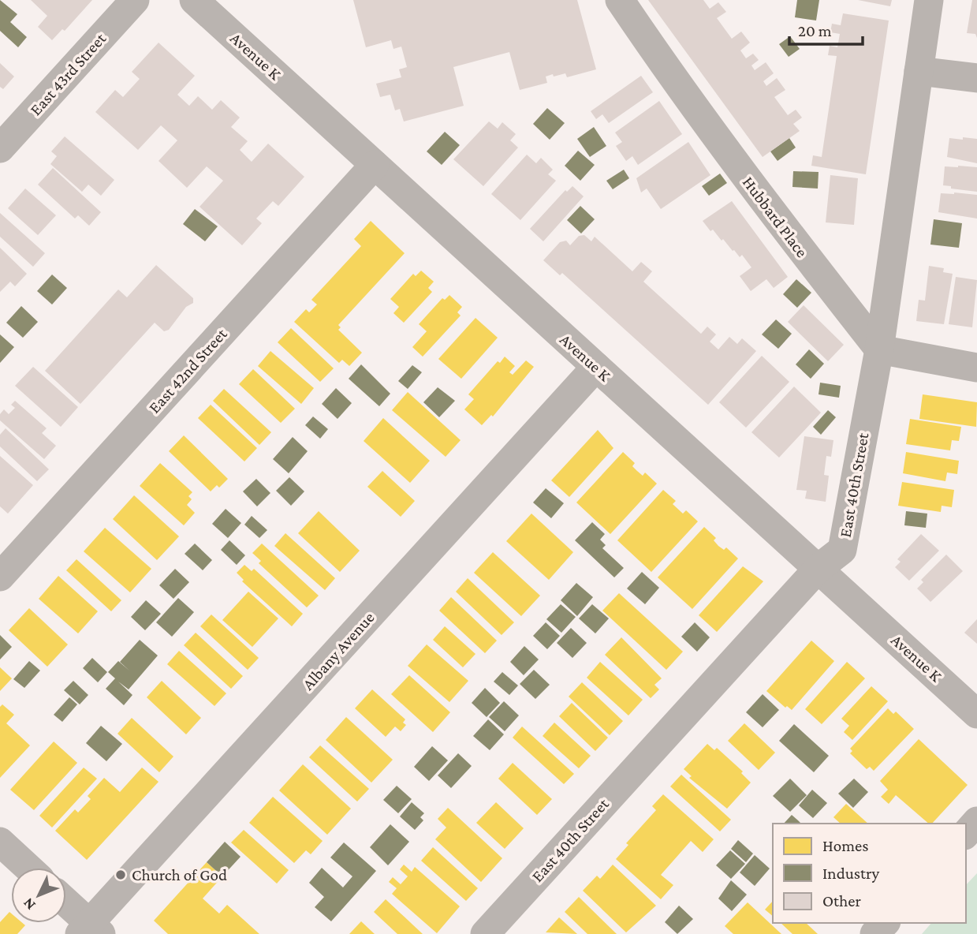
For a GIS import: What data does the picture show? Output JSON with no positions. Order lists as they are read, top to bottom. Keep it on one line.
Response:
{"streets":{"street":["Avenue K","East 43rd Street","Hubbard Place","East 42nd Street","East 40th Street","Albany Avenue"]},"crossings":[["Avenue K","East 42nd Street"],["Avenue K","East 40th Street"],["Avenue K","Albany Avenue"],["Hubbard Place","East 40th Street"]],"places":["Church of God"],"legend":["Homes","Industry","Other"],"scale_bar":"20 m","north":"bottom left"}
